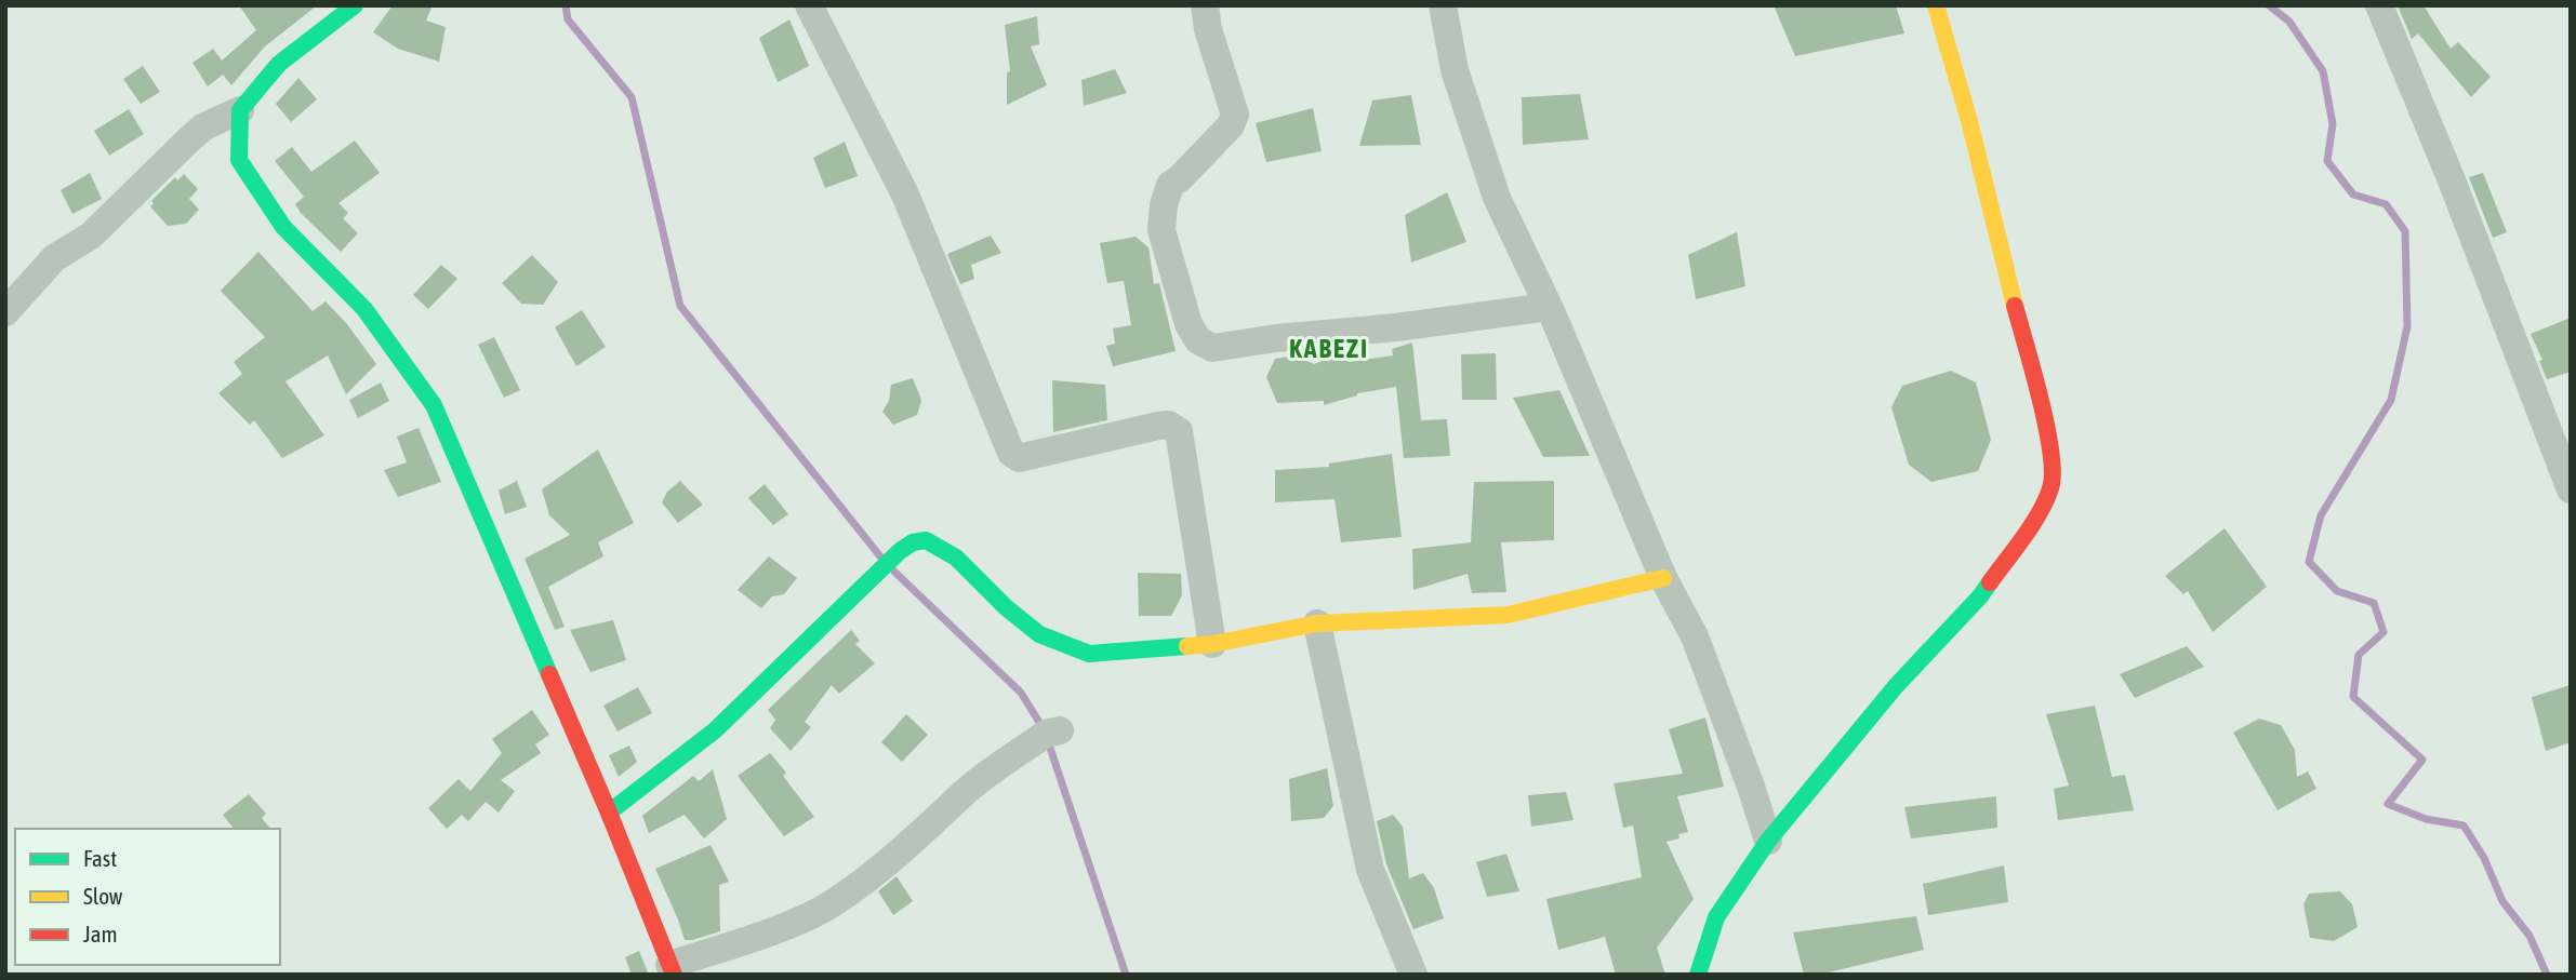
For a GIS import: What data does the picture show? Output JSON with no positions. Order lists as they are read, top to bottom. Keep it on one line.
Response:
{"districts":["KABEZI"],"legend":["Fast","Slow","Jam"]}
